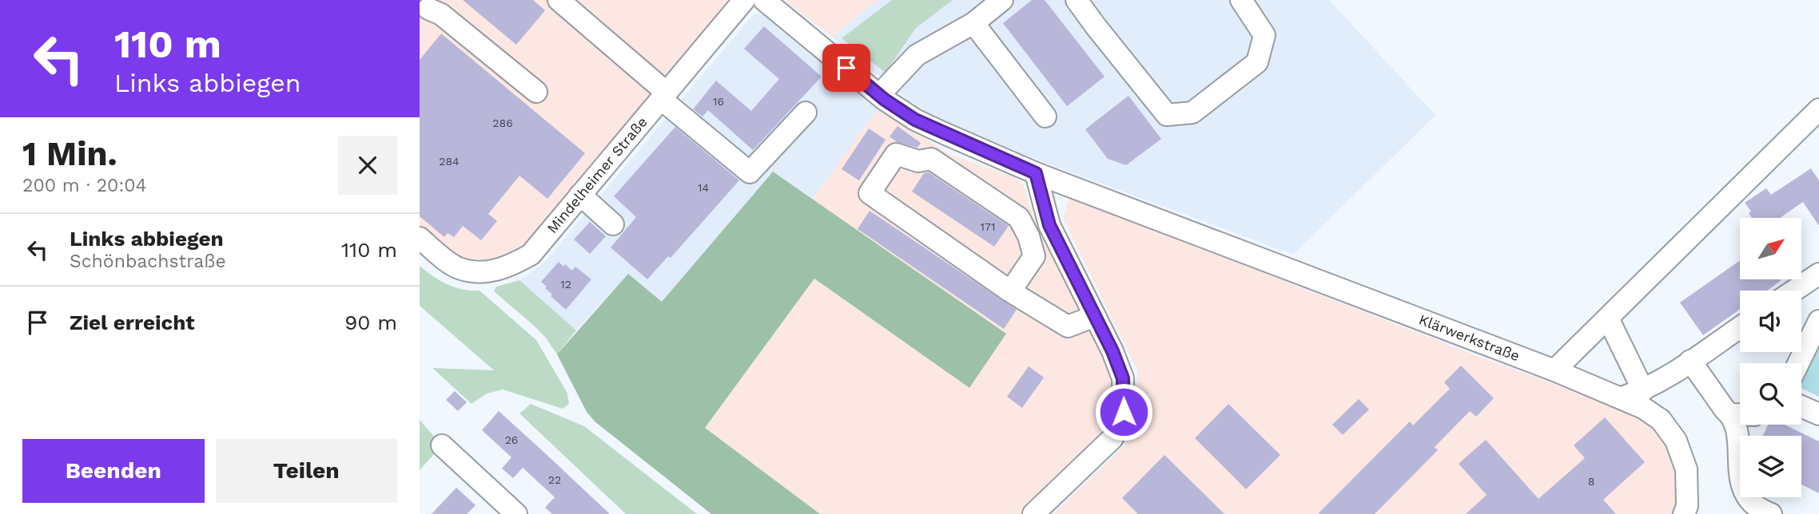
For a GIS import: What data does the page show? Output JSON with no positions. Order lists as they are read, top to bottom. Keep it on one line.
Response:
{"streets":{"street":["Mindelheimer Straße","Klärwerkstraße"]},"house_numbers":["16","286","284","14","171","12","26","22","8"],"north":"top right","page":{"turn":["110 m","Links abbiegen"],"heading":["1 Min.","200 m · 20:04"],"list":[{"name":"Links abbiegen","note":"Schönbachstraße","value":"110 m"},{"name":"Ziel erreicht","value":"90 m"}],"buttons":["Beenden","Teilen"]}}
